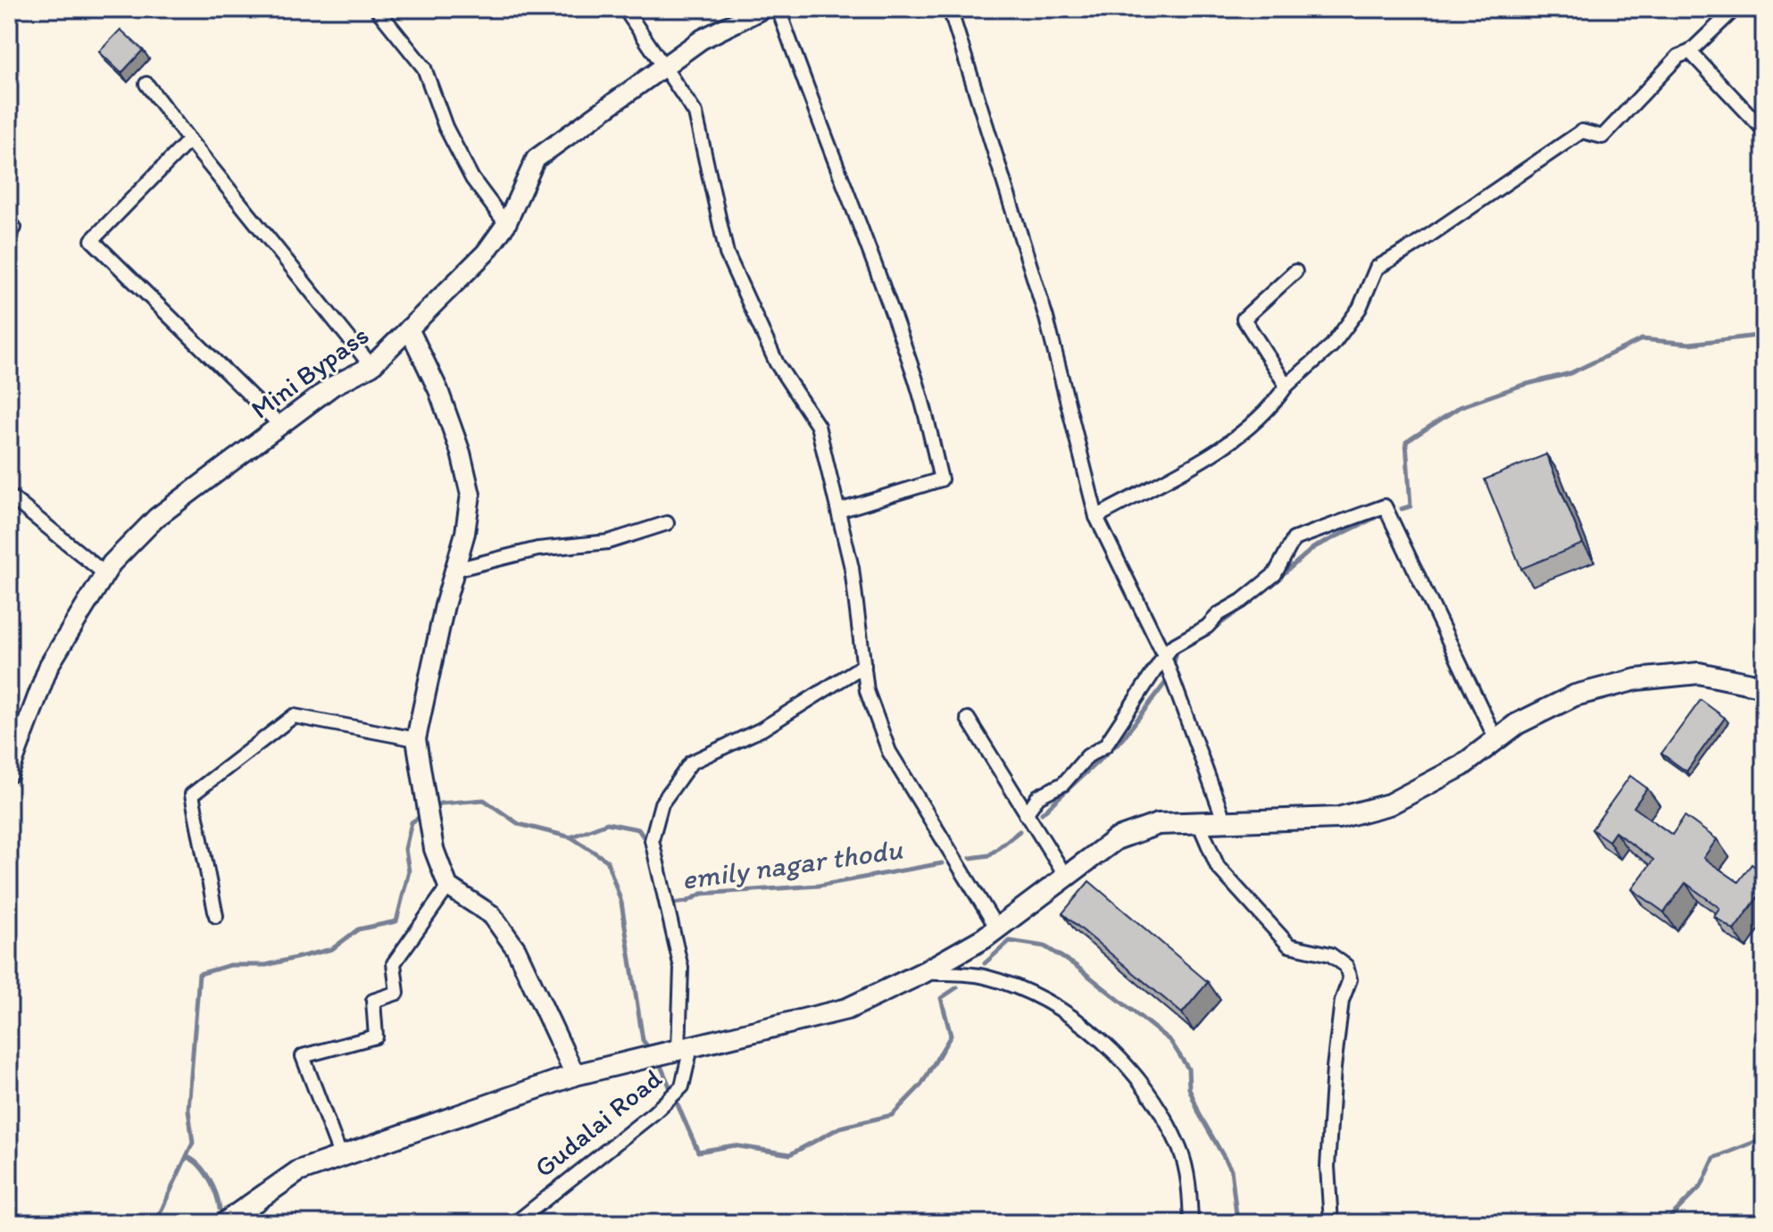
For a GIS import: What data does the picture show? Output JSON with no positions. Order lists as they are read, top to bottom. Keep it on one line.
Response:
{"streets":{"main road":["Mini Bypass"],"street":["Gudalai Road"]},"water":["emily nagar thodu"]}
